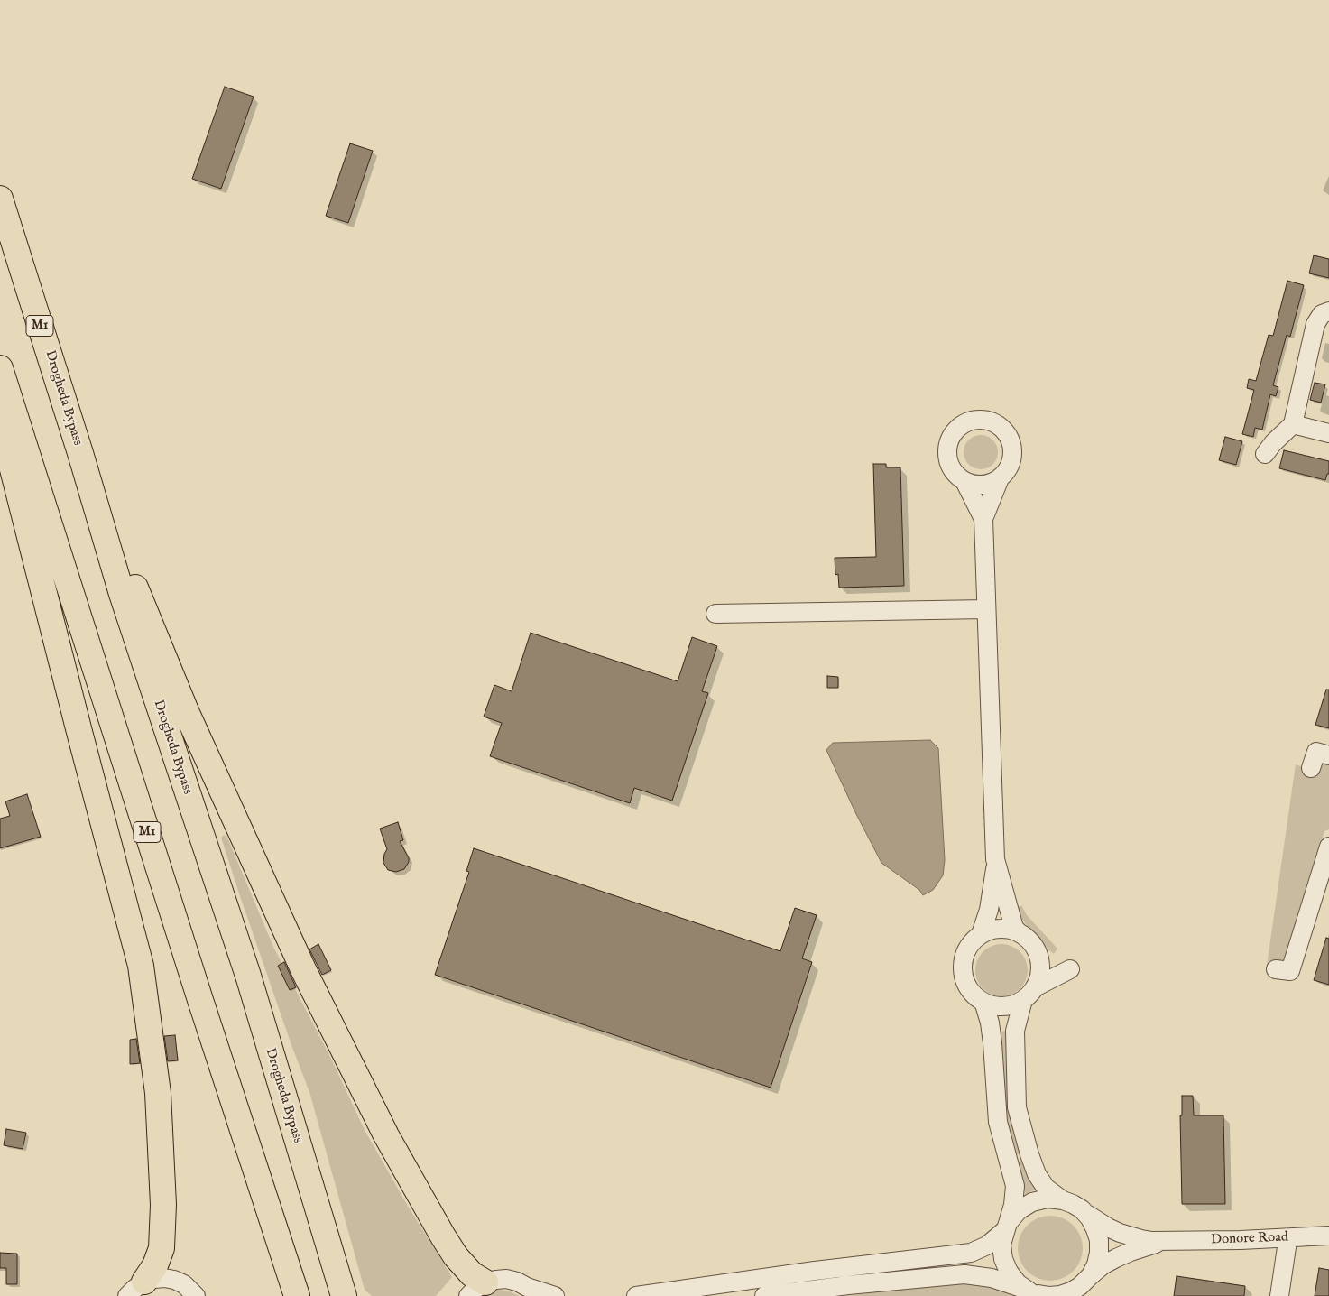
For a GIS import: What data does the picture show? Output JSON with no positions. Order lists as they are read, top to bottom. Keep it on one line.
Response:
{"streets":{"highway":["M1","Drogheda Bypass"],"street":["Donore Road"]}}
